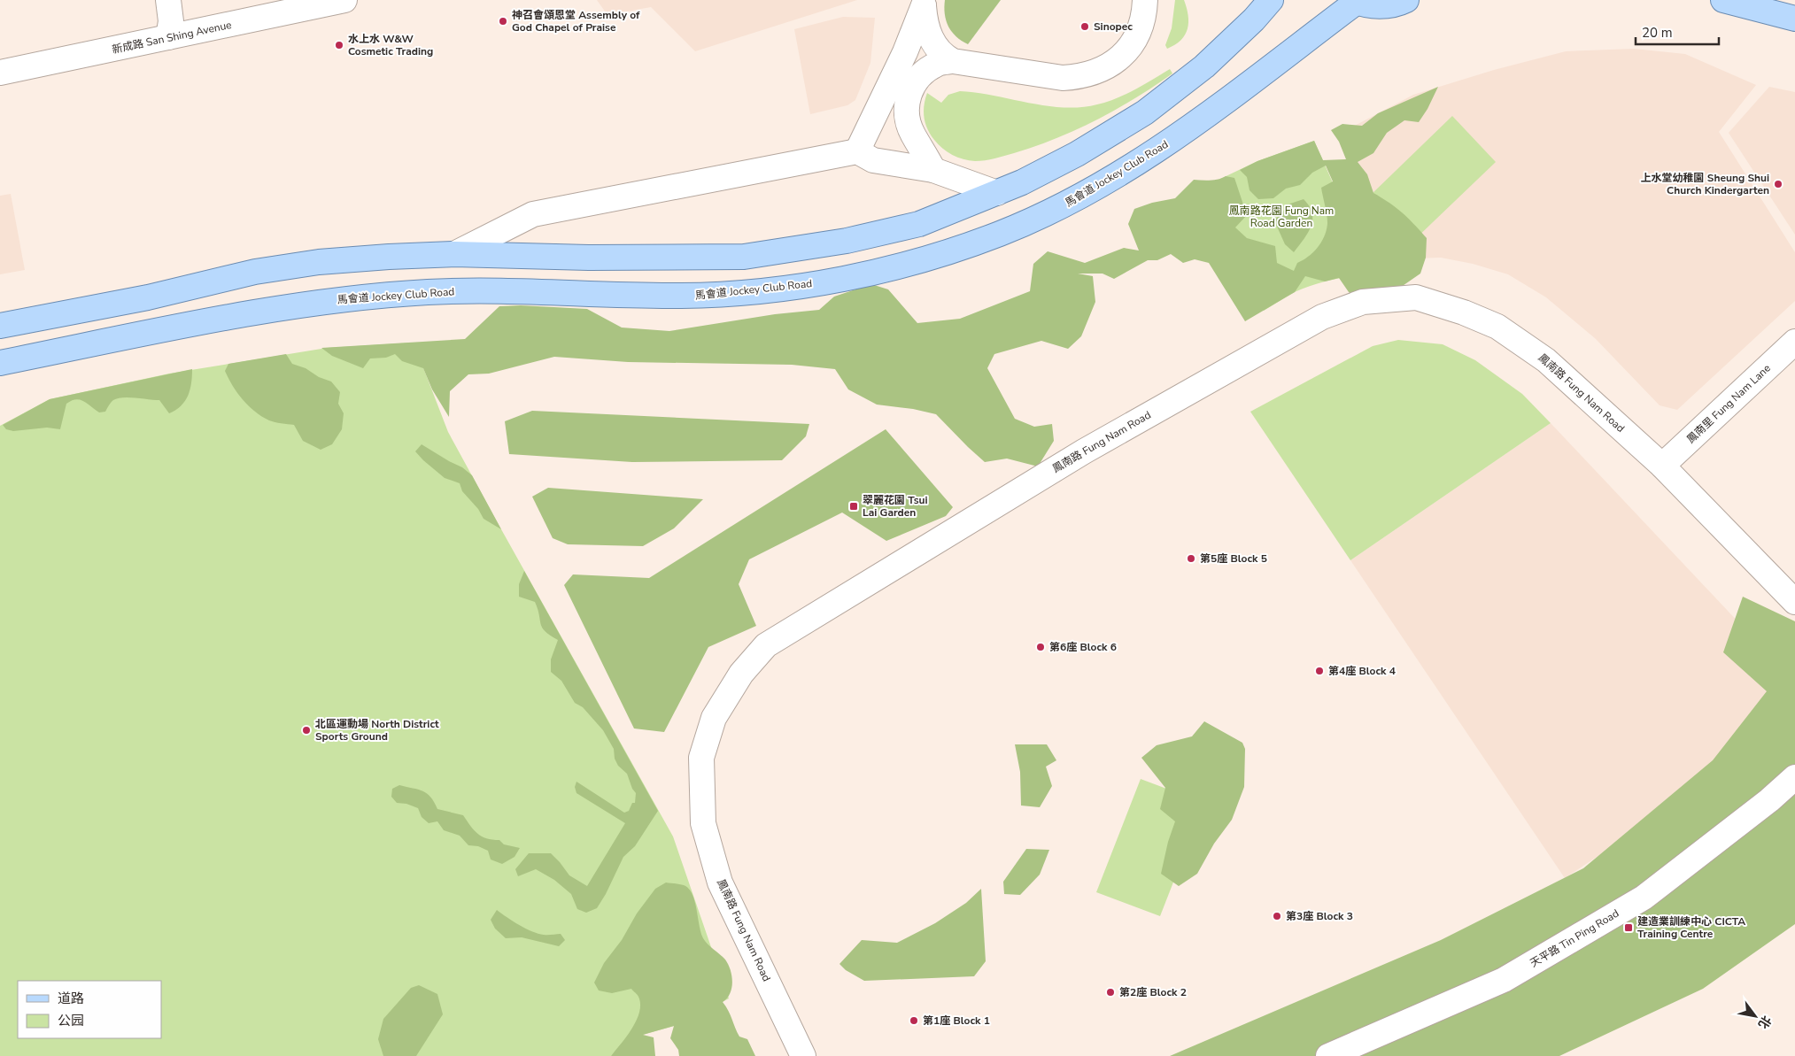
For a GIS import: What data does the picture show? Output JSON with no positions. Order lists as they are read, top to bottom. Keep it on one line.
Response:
{"streets":{"main road":["馬會道 Jockey Club Road"],"street":["新成路 San Shing Avenue","鳳南路 Fung Nam Road","鳳南里 Fung Nam Lane","天平路 Tin Ping Road"]},"crossings":[["鳳南路 Fung Nam Road","鳳南里 Fung Nam Lane"]],"parks":["鳳南路花園 Fung Nam Road Garden"],"places":{"other":["神召會頌恩堂 Assembly of God Chapel of Praise","Sinopec","水上水 W&W Cosmetic Trading","上水堂幼稚園 Sheung Shui Church Kindergarten","第5座 Block 5","第6座 Block 6","第4座 Block 4","北區運動場 North District Sports Ground","第3座 Block 3","第2座 Block 2","第1座 Block 1"],"transit":["翠麗花園 Tsui Lai Garden","建造業訓練中心 CICTA Training Centre"]},"legend":["道路","公园"],"scale_bar":"20 m","north":"bottom right"}
